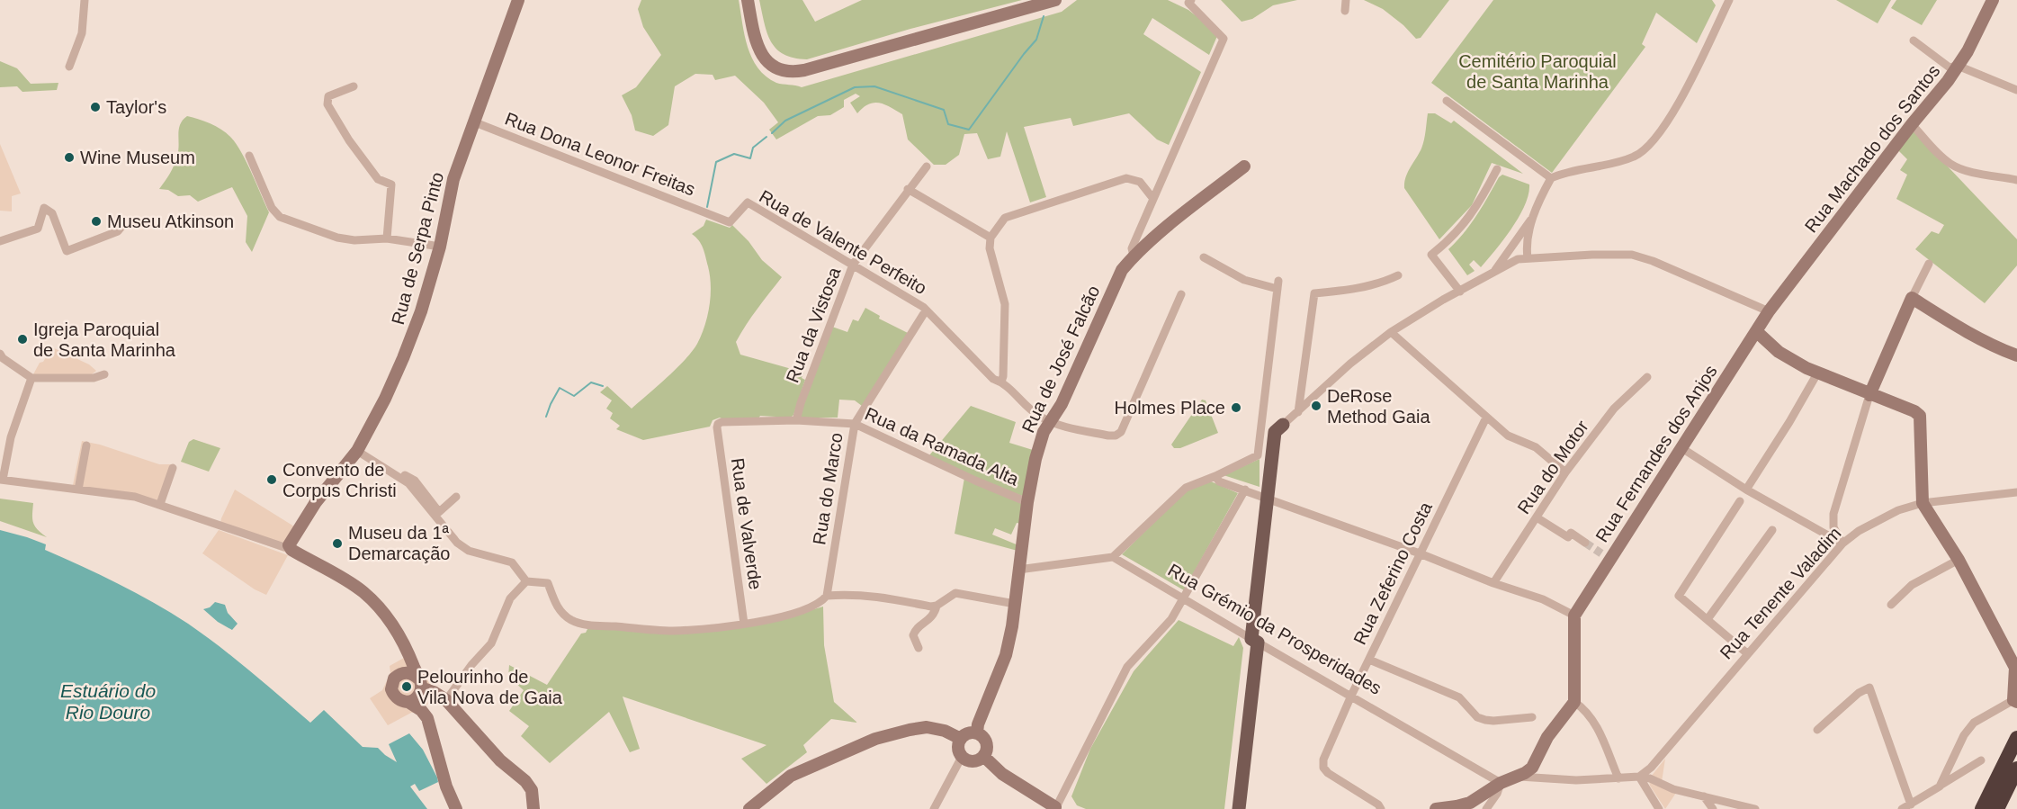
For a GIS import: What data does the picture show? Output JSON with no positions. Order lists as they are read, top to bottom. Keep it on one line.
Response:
{"streets":{"street":["Rua Machado dos Santos","Rua Dona Leonor Freitas","Rua de Valente Perfeito","Rua de Serpa Pinto","Rua da Vistosa","Rua de José Falcão","Rua da Ramada Alta","Rua Fernandes dos Anjos","Rua do Motor","Rua do Marco","Rua de Valverde","Rua Zeferino Costa","Rua Tenente Valadim","Rua Grémio da Prosperidades"]},"crossings":[["Rua Machado dos Santos","Rua Fernandes dos Anjos"],["Rua Dona Leonor Freitas","Rua de Valente Perfeito"],["Rua Dona Leonor Freitas","Rua de Serpa Pinto"],["Rua de Valente Perfeito","Rua da Vistosa"],["Rua de Valente Perfeito","Rua de José Falcão"],["Rua de Valente Perfeito","Rua do Marco"],["Rua da Vistosa","Rua da Ramada Alta"],["Rua de José Falcão","Rua da Ramada Alta"],["Rua da Ramada Alta","Rua do Marco"],["Rua da Ramada Alta","Rua de Valverde"],["Rua Zeferino Costa","Rua Grémio da Prosperidades"]],"water":["Estuário do Rio Douro"],"parks":["Cemitério Paroquial de Santa Marinha"],"places":["Taylor's","Wine Museum","Museu Atkinson","Igreja Paroquial de Santa Marinha","DeRose Method Gaia","Holmes Place","Convento de Corpus Christi","Museu da 1ª Demarcação","Pelourinho de Vila Nova de Gaia"]}
